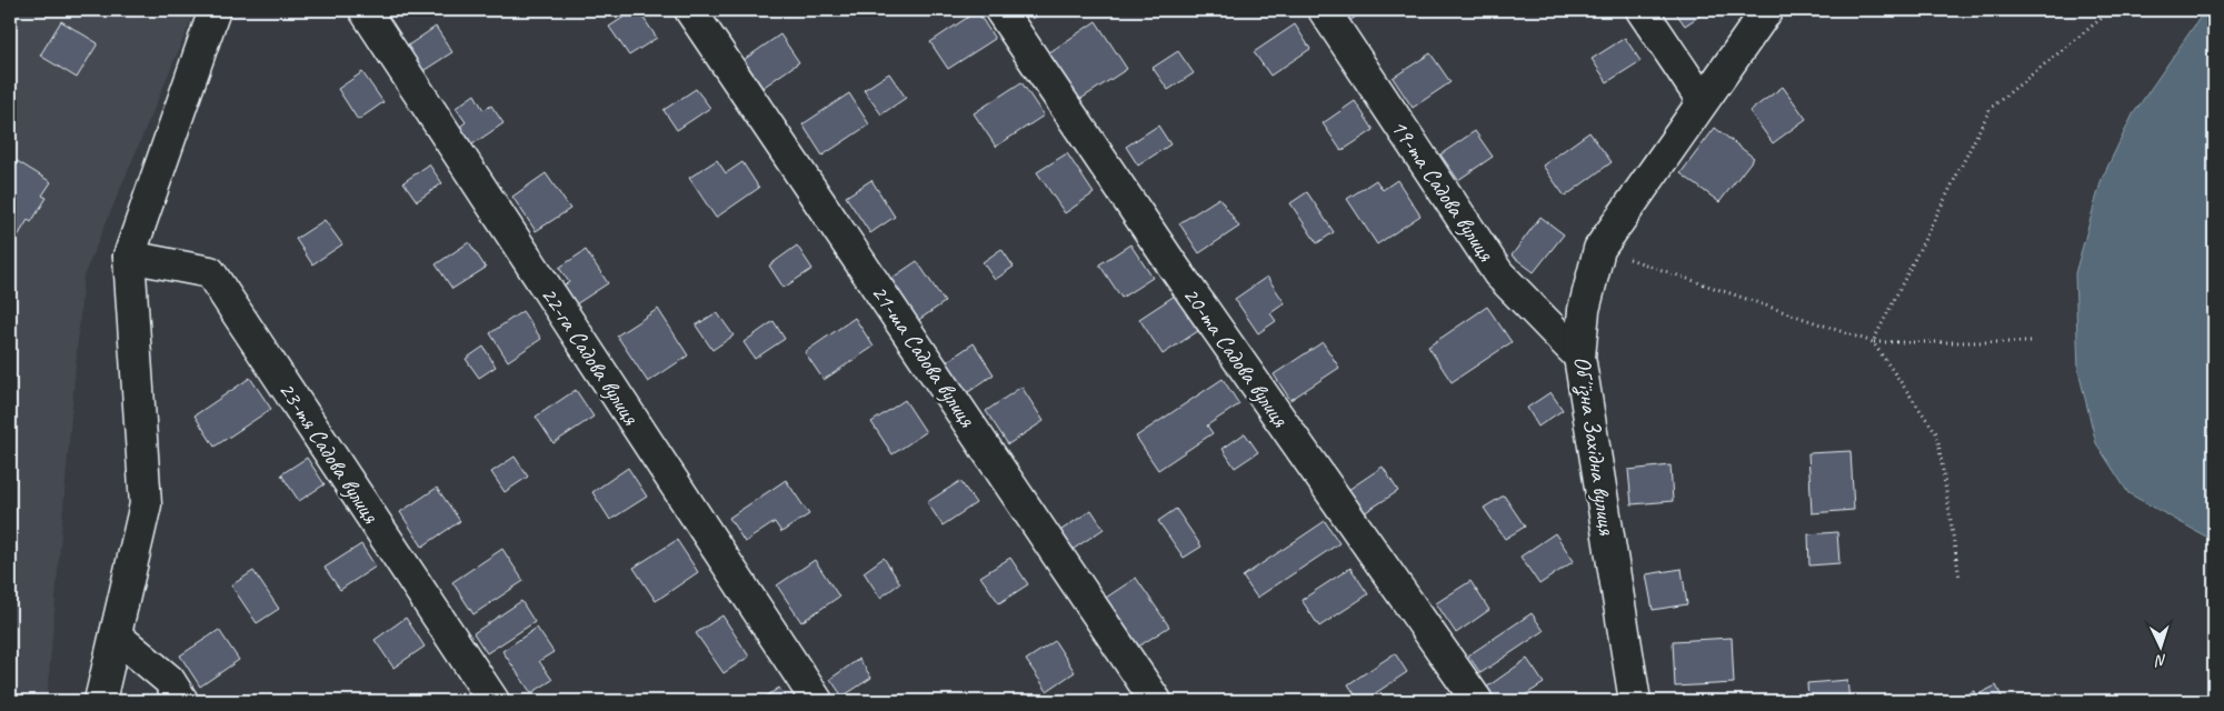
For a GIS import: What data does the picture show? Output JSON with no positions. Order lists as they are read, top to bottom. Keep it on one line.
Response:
{"streets":{"street":["19-та Садова вулиця","22-га Садова вулиця","21-ша Садова вулиця","20-та Садова вулиця","Обʼїзна Західна вулиця","23-тя Садова вулиця"]},"crossings":[["19-та Садова вулиця","Обʼїзна Західна вулиця"]],"north":"bottom"}
